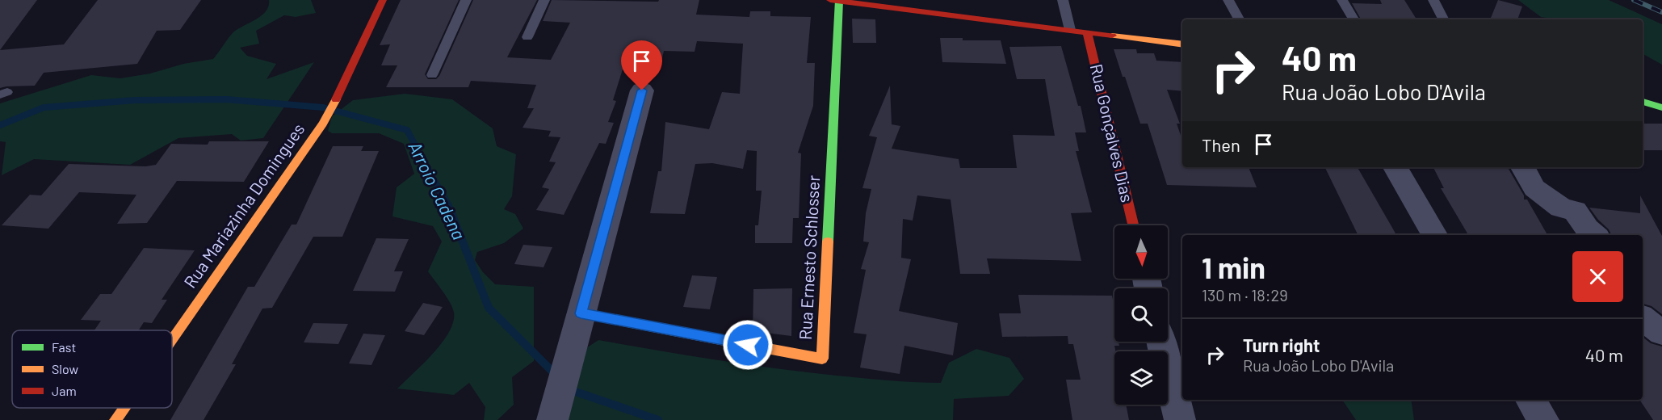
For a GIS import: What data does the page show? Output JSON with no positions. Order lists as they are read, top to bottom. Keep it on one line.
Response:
{"streets":{"street":["Rua Gonçalves Dias","Rua Mariazinha Domingues","Rua Ernesto Schlosser"]},"water":["Arroio Cadena"],"legend":["Fast","Slow","Jam"],"north":"bottom","page":{"turn":["40 m","Rua João Lobo D'Avila"],"then":"Then","heading":["1 min","130 m · 18:29"],"list":[{"name":"Turn right","note":"Rua João Lobo D'Avila","value":"40 m"}]}}
